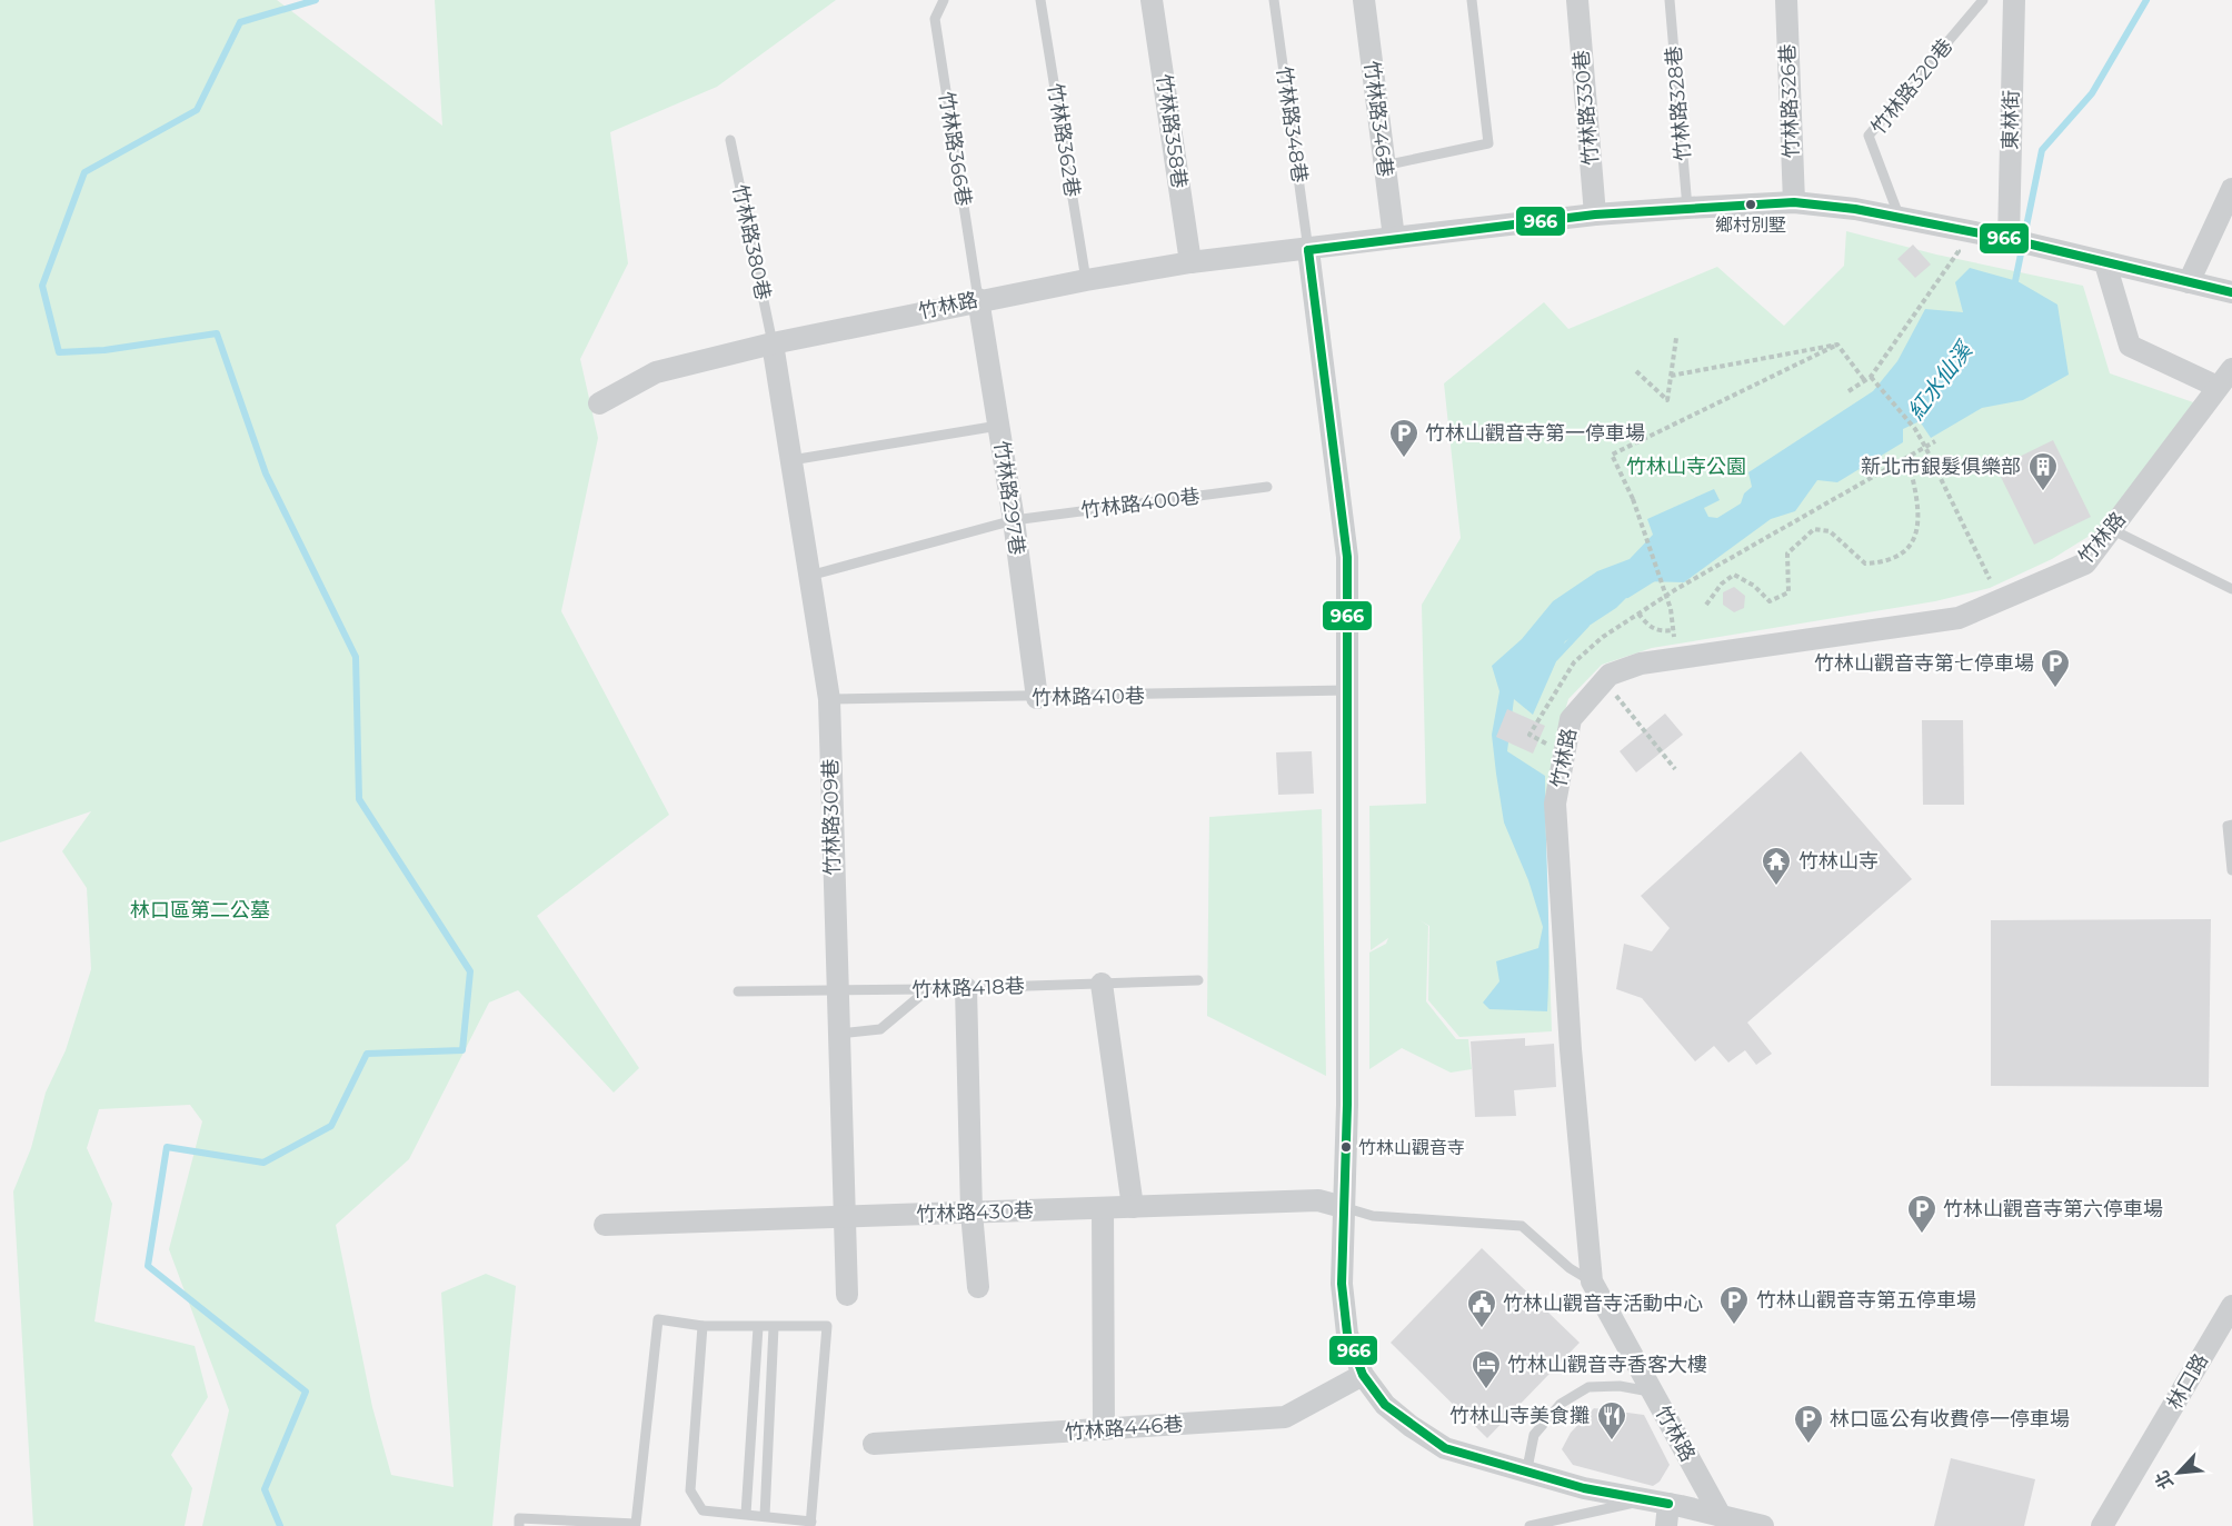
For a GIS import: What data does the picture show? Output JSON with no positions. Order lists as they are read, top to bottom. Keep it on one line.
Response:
{"streets":{"street":["竹林路326巷","竹林路330巷","竹林路346巷","東林街","竹林路358巷","竹林路","竹林路297巷","竹林路309巷","竹林路430巷","林口路","竹林路446巷"],"lane":["竹林路320巷","竹林路328巷","竹林路348巷","竹林路362巷","竹林路366巷","竹林路380巷","竹林路400巷","竹林路410巷","竹林路418巷"]},"crossings":[["竹林路320巷","竹林路"],["竹林路326巷","竹林路"],["竹林路328巷","竹林路"],["竹林路330巷","竹林路"],["竹林路346巷","竹林路"],["東林街","竹林路"],["竹林路348巷","竹林路"],["竹林路358巷","竹林路"],["竹林路362巷","竹林路"],["竹林路366巷","竹林路"],["竹林路366巷","竹林路297巷"],["竹林路380巷","竹林路"],["竹林路380巷","竹林路309巷"],["竹林路","竹林路297巷"],["竹林路","竹林路309巷"],["竹林路297巷","竹林路400巷"],["竹林路297巷","竹林路410巷"],["竹林路400巷","竹林路309巷"],["竹林路410巷","竹林路309巷"],["竹林路309巷","竹林路418巷"],["竹林路309巷","竹林路430巷"]],"water":["紅水仙溪"],"parks":["竹林山寺公園","林口區第二公墓"],"places":{"other":["鄉村別墅","竹林山觀音寺"],"parking":["竹林山觀音寺第一停車場","竹林山觀音寺第七停車場","竹林山觀音寺第六停車場","竹林山觀音寺第五停車場","林口區公有收費停一停車場"],"building":["新北市銀髮俱樂部"],"temple":["竹林山寺"],"public building":["竹林山觀音寺活動中心"],"hotel":["竹林山觀音寺香客大樓"],"restaurant":["竹林山寺美食攤"]},"lines":["transit line 966"],"north":"bottom left"}
